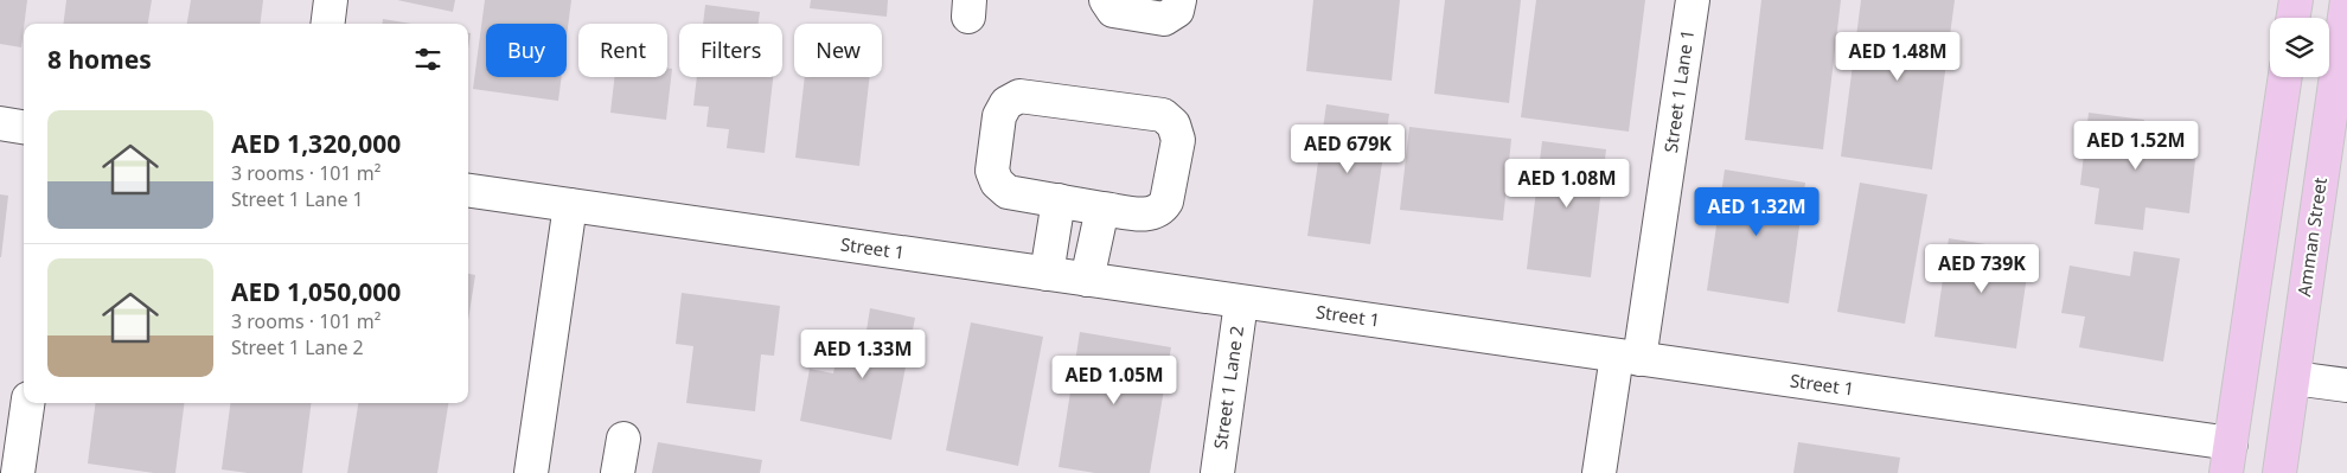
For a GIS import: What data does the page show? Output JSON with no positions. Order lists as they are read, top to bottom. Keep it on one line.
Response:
{"streets":{"main road":["Amman Street"],"street":["Street 1 Lane 1","Street 1","Street 1 Lane 2"]},"crossings":[["Street 1 Lane 1","Street 1"],["Street 1","Street 1 Lane 2"]],"page":{"chip":["Buy","Rent","Filters","New"],"heading":"8 homes","price":["AED 1.48M","AED 1.52M","AED 679K","AED 1.08M","AED 1.32M","AED 739K","AED 1.33M","AED 1.05M"],"list":[{"name":"AED 1,320,000","note":"3 rooms · 101 m² · Street 1 Lane 1"},{"name":"AED 1,050,000","note":"3 rooms · 101 m² · Street 1 Lane 2"}]}}
